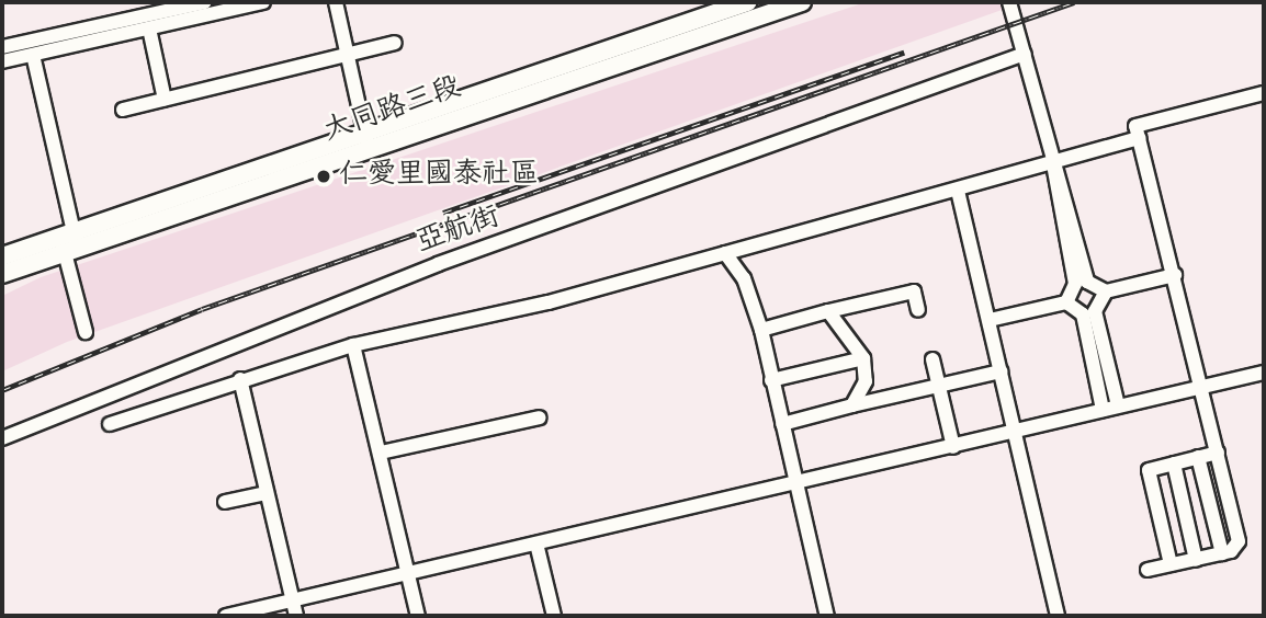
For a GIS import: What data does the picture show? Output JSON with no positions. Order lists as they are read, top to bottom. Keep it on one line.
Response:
{"streets":{"main road":["大同路三段"],"street":["亞航街"]},"places":["仁愛里國泰社區"]}
